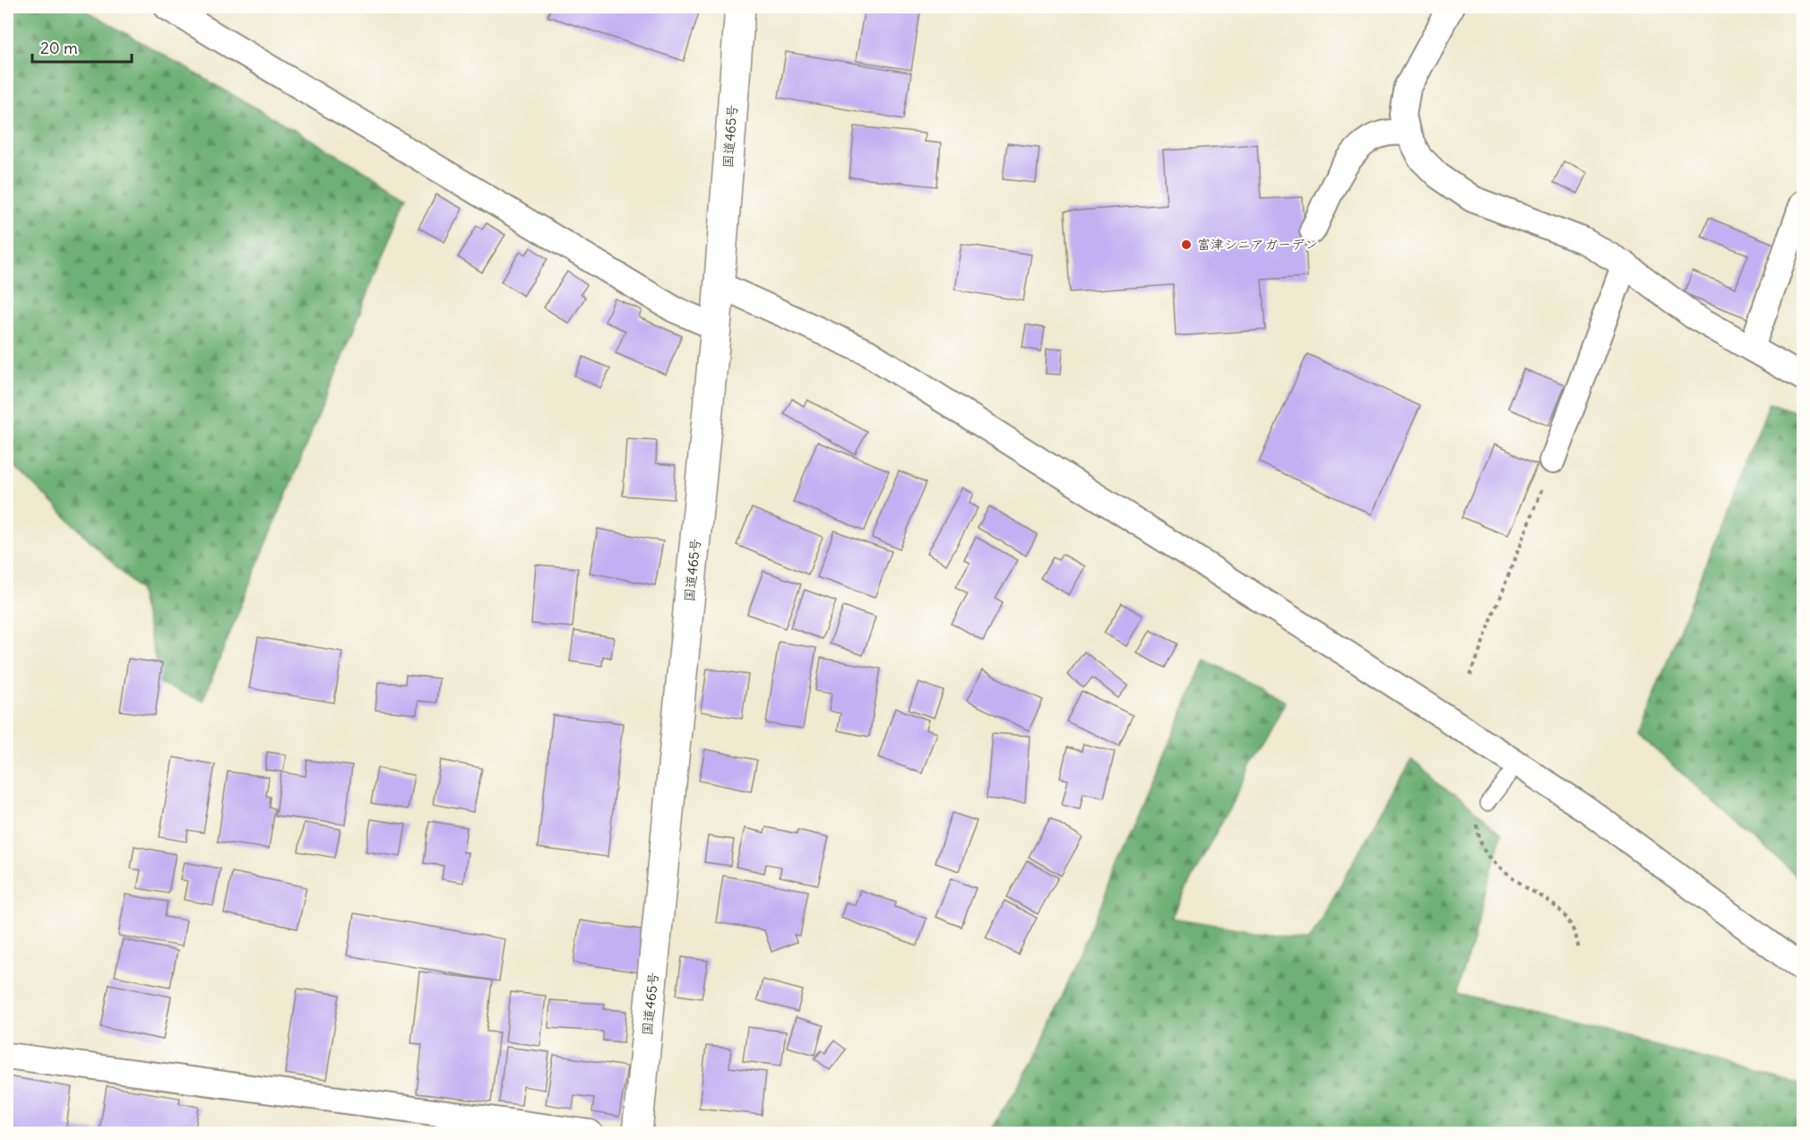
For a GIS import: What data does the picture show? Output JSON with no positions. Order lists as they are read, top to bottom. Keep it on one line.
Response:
{"streets":{"highway":["国道465号"]},"places":["富津シニアガーデン"],"scale_bar":"20 m"}
